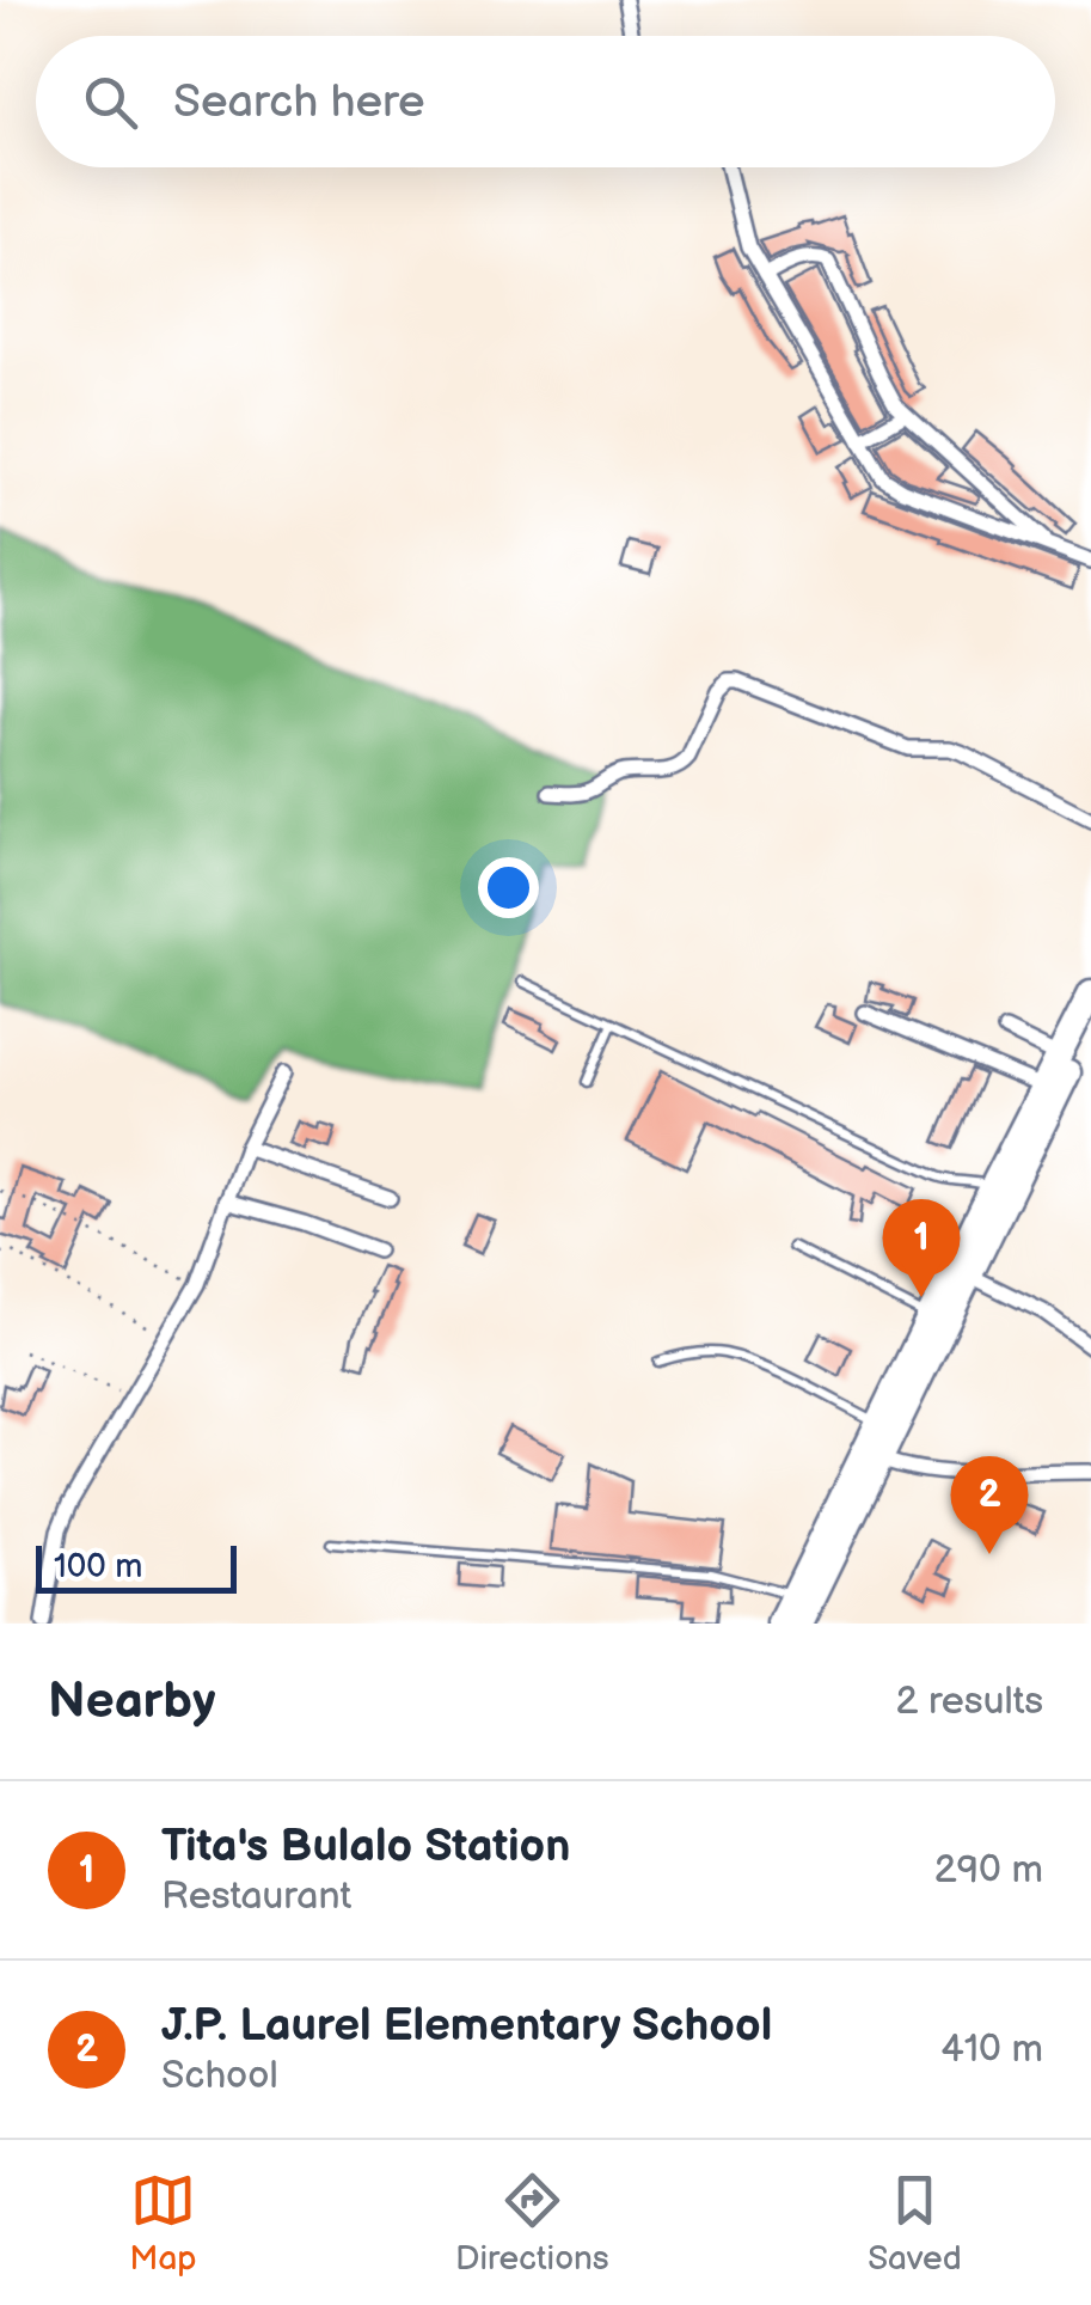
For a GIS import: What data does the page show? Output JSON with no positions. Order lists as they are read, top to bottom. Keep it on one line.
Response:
{"scale_bar":"100 m","page":{"search":"Search here","pins":["1","2"],"scale":"100 m","heading":["Nearby","2 results"],"list":[{"mark":"1","name":"Tita's Bulalo Station","note":"Restaurant","value":"290 m"},{"mark":"2","name":"J.P. Laurel Elementary School","note":"School","value":"410 m"}],"nav":["Map","Directions","Saved"]}}
